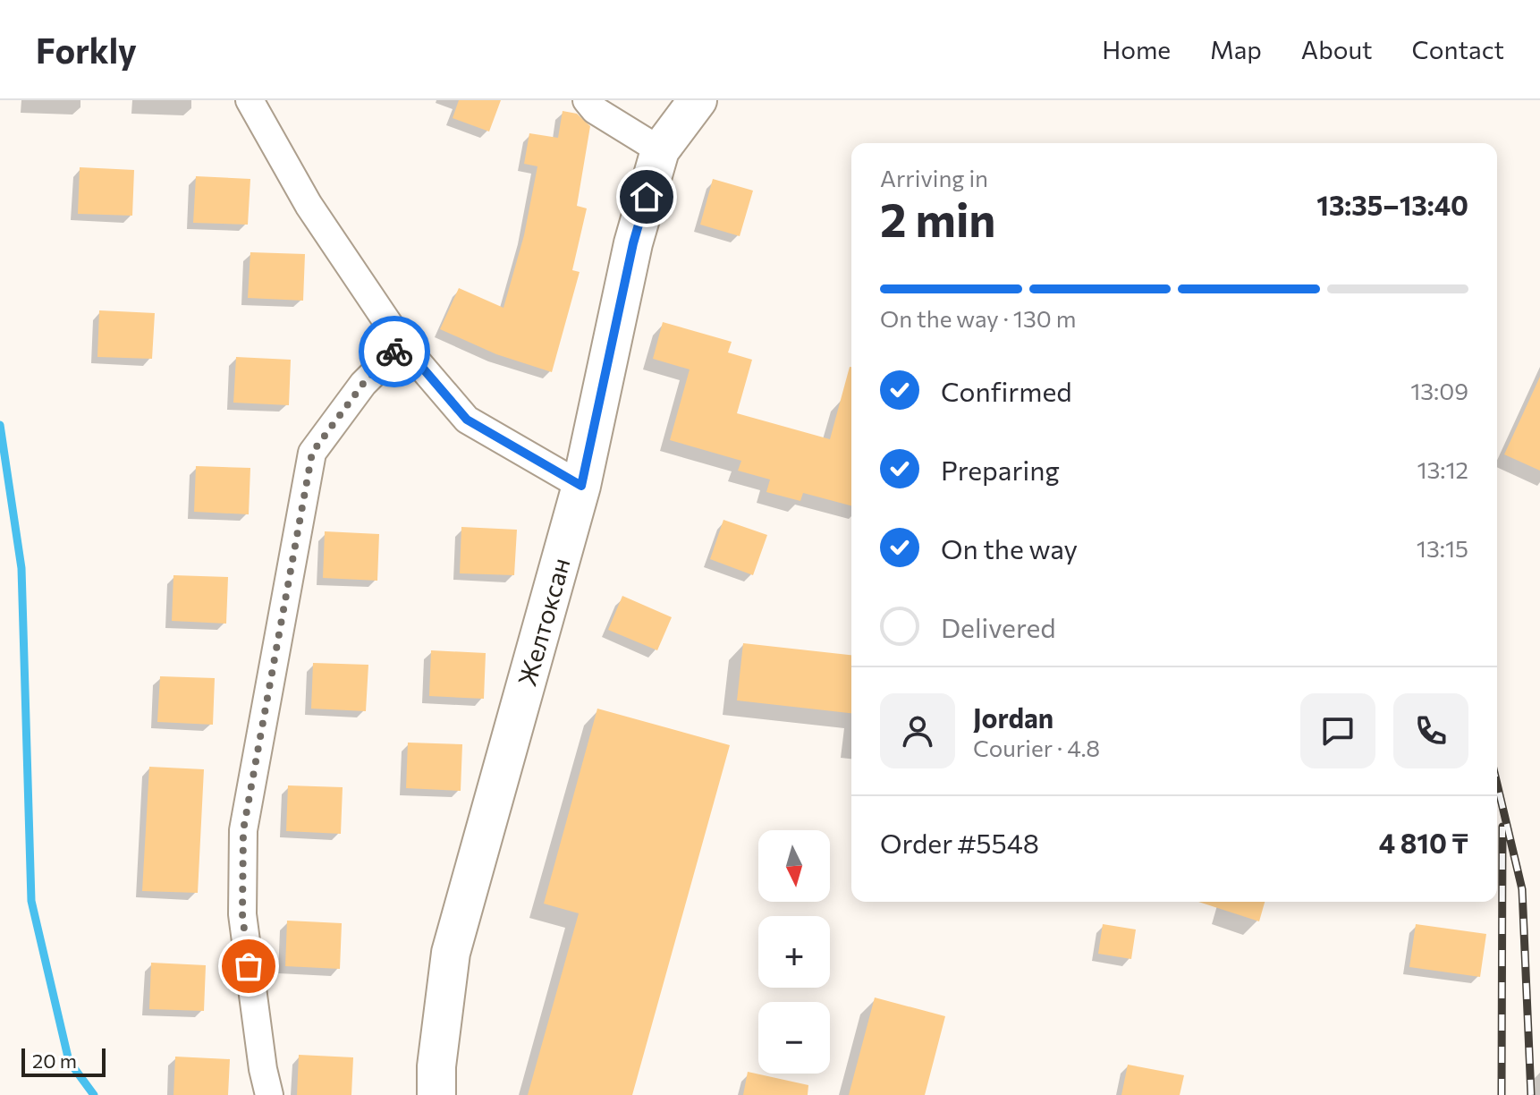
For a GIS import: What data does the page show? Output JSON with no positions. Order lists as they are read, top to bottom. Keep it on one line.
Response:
{"streets":{"main road":["Желтоксан"]},"scale_bar":"20 m","north":"bottom","page":{"header":"Forkly","nav":["Home","Map","About","Contact"],"heading":["2 min","Arriving in","13:35–13:40"],"panel":["Jordan","Courier · 4.8","Order #5548","4 810 ₸"],"bar":"On the way · 130 m","list":[["Confirmed","13:09"],["Preparing","13:12"],["On the way","13:15"],"Delivered"],"map_buttons":["+","−"],"scale":"20 m"}}
